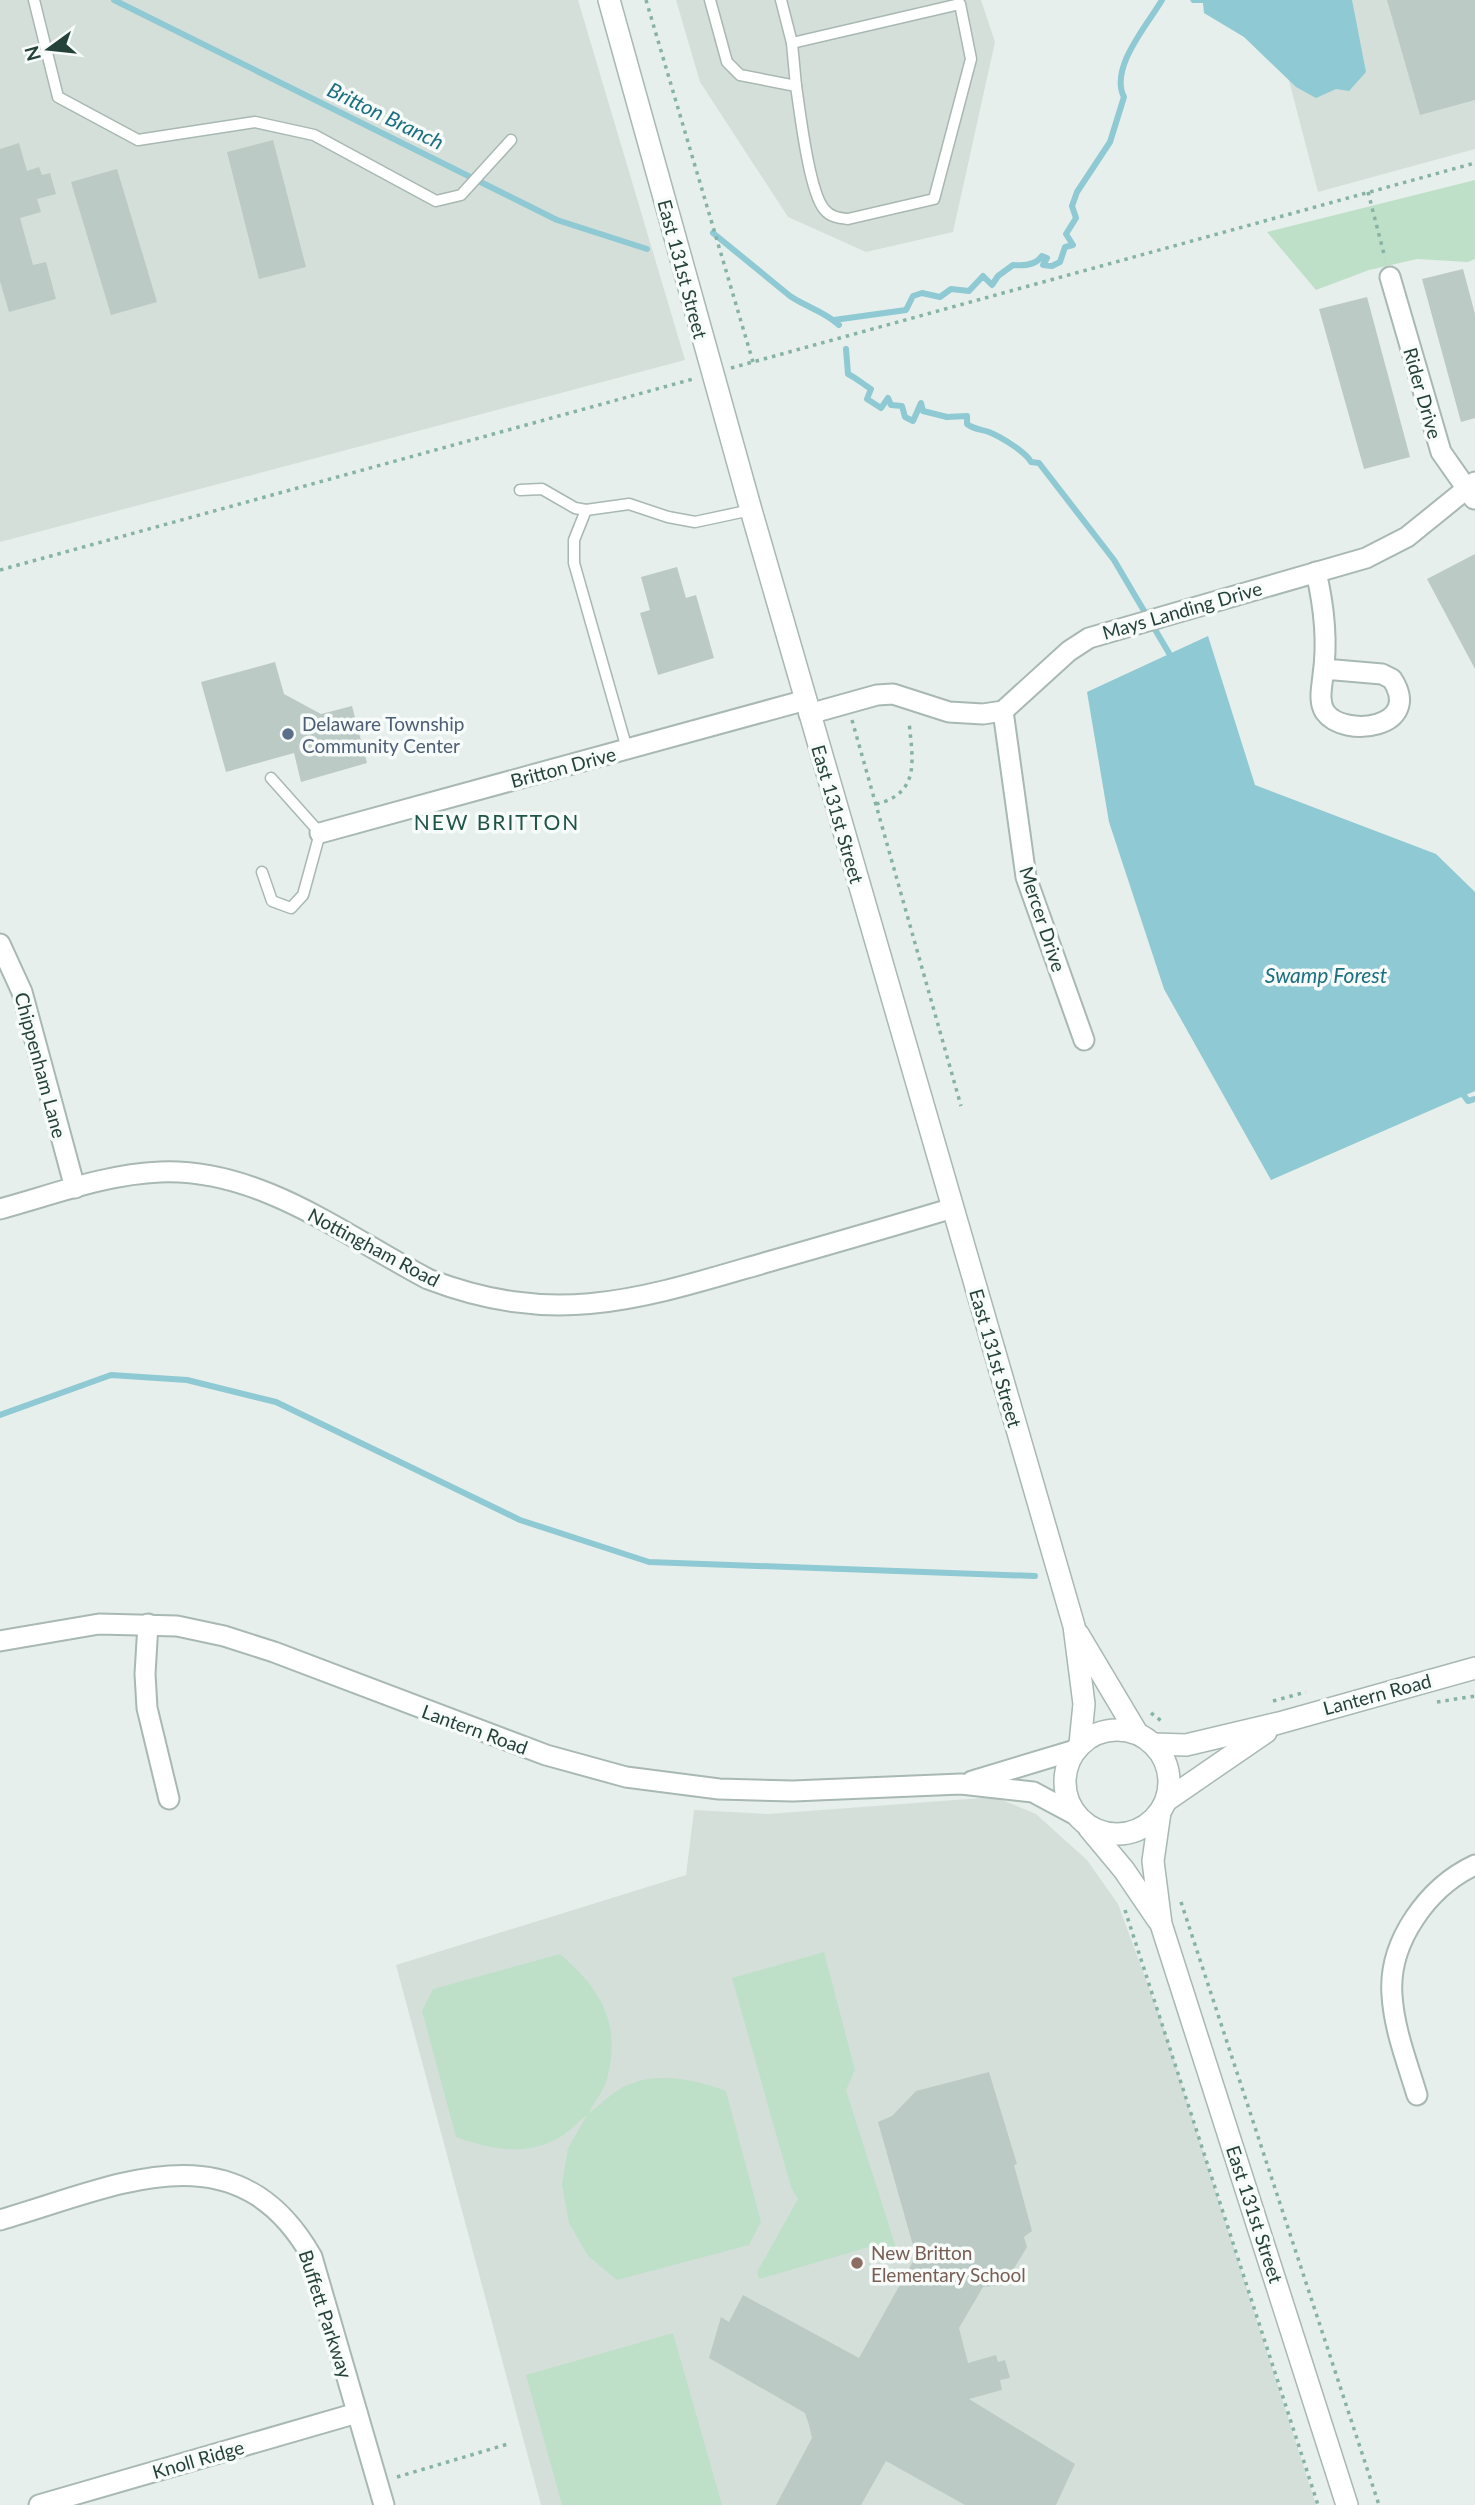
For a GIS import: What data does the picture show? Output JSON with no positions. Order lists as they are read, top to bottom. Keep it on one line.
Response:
{"streets":{"street":["East 131st Street","Rider Drive","Mays Landing Drive","Britton Drive","Mercer Drive","Chippenham Lane","Nottingham Road","Lantern Road","Buffett Parkway","Knoll Ridge"]},"crossings":[["East 131st Street","Britton Drive"],["East 131st Street","Nottingham Road"],["East 131st Street","Lantern Road"],["Rider Drive","Mays Landing Drive"],["Mays Landing Drive","Mercer Drive"],["Chippenham Lane","Nottingham Road"],["Buffett Parkway","Knoll Ridge"]],"districts":["NEW BRITTON"],"water":["Britton Branch","Swamp Forest"],"places":["Delaware Township Community Center","New Britton Elementary School"],"north":"left"}
